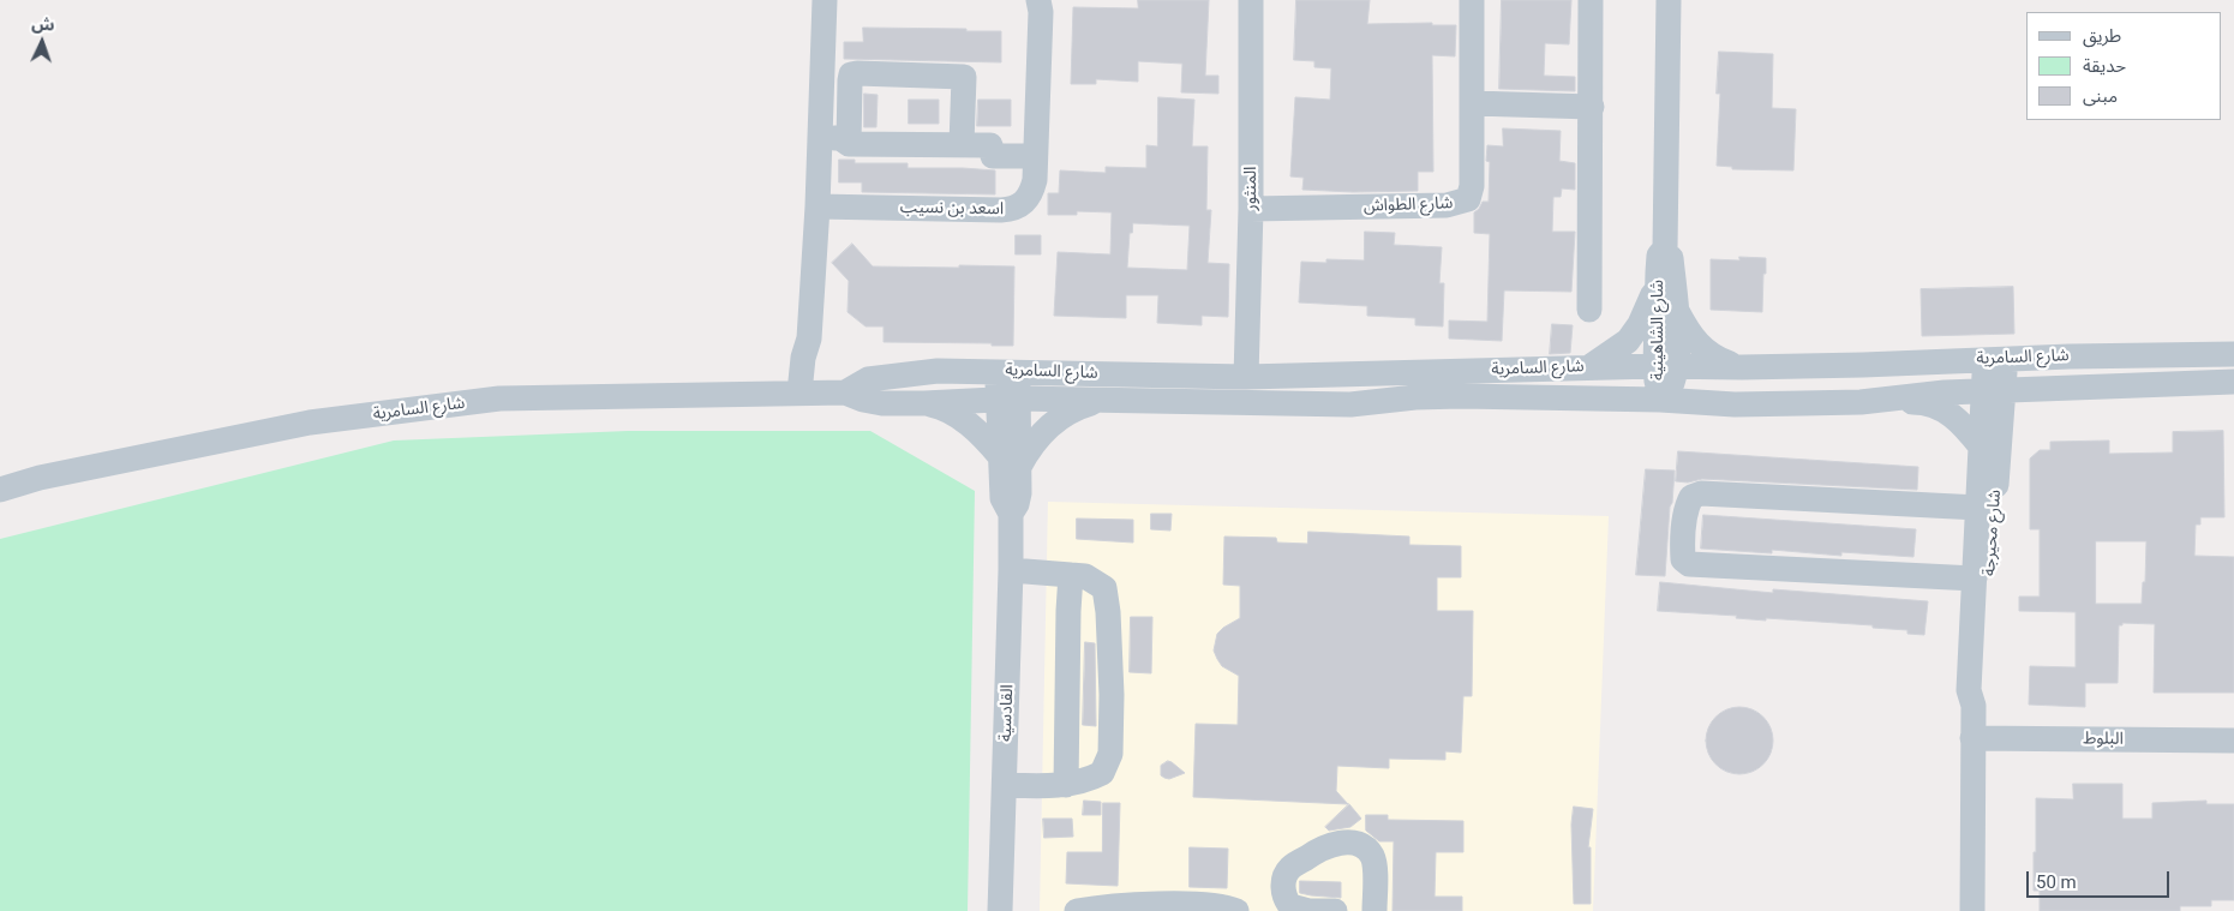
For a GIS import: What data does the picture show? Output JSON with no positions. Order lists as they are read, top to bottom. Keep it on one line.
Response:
{"streets":{"street":["المنثور","شارع الطواش","اسعد بن نسيب","شارع الشاهينية","شارع السامرية","شارع محيرجة","القادسية","البلوط"]},"crossings":[["المنثور","شارع الطواش"],["المنثور","شارع السامرية"],["شارع الشاهينية","شارع السامرية"],["شارع السامرية","شارع محيرجة"],["شارع السامرية","القادسية"],["شارع محيرجة","البلوط"]],"legend":["طريق","حديقة","مبنى"],"scale_bar":"50 m","north":"top"}
